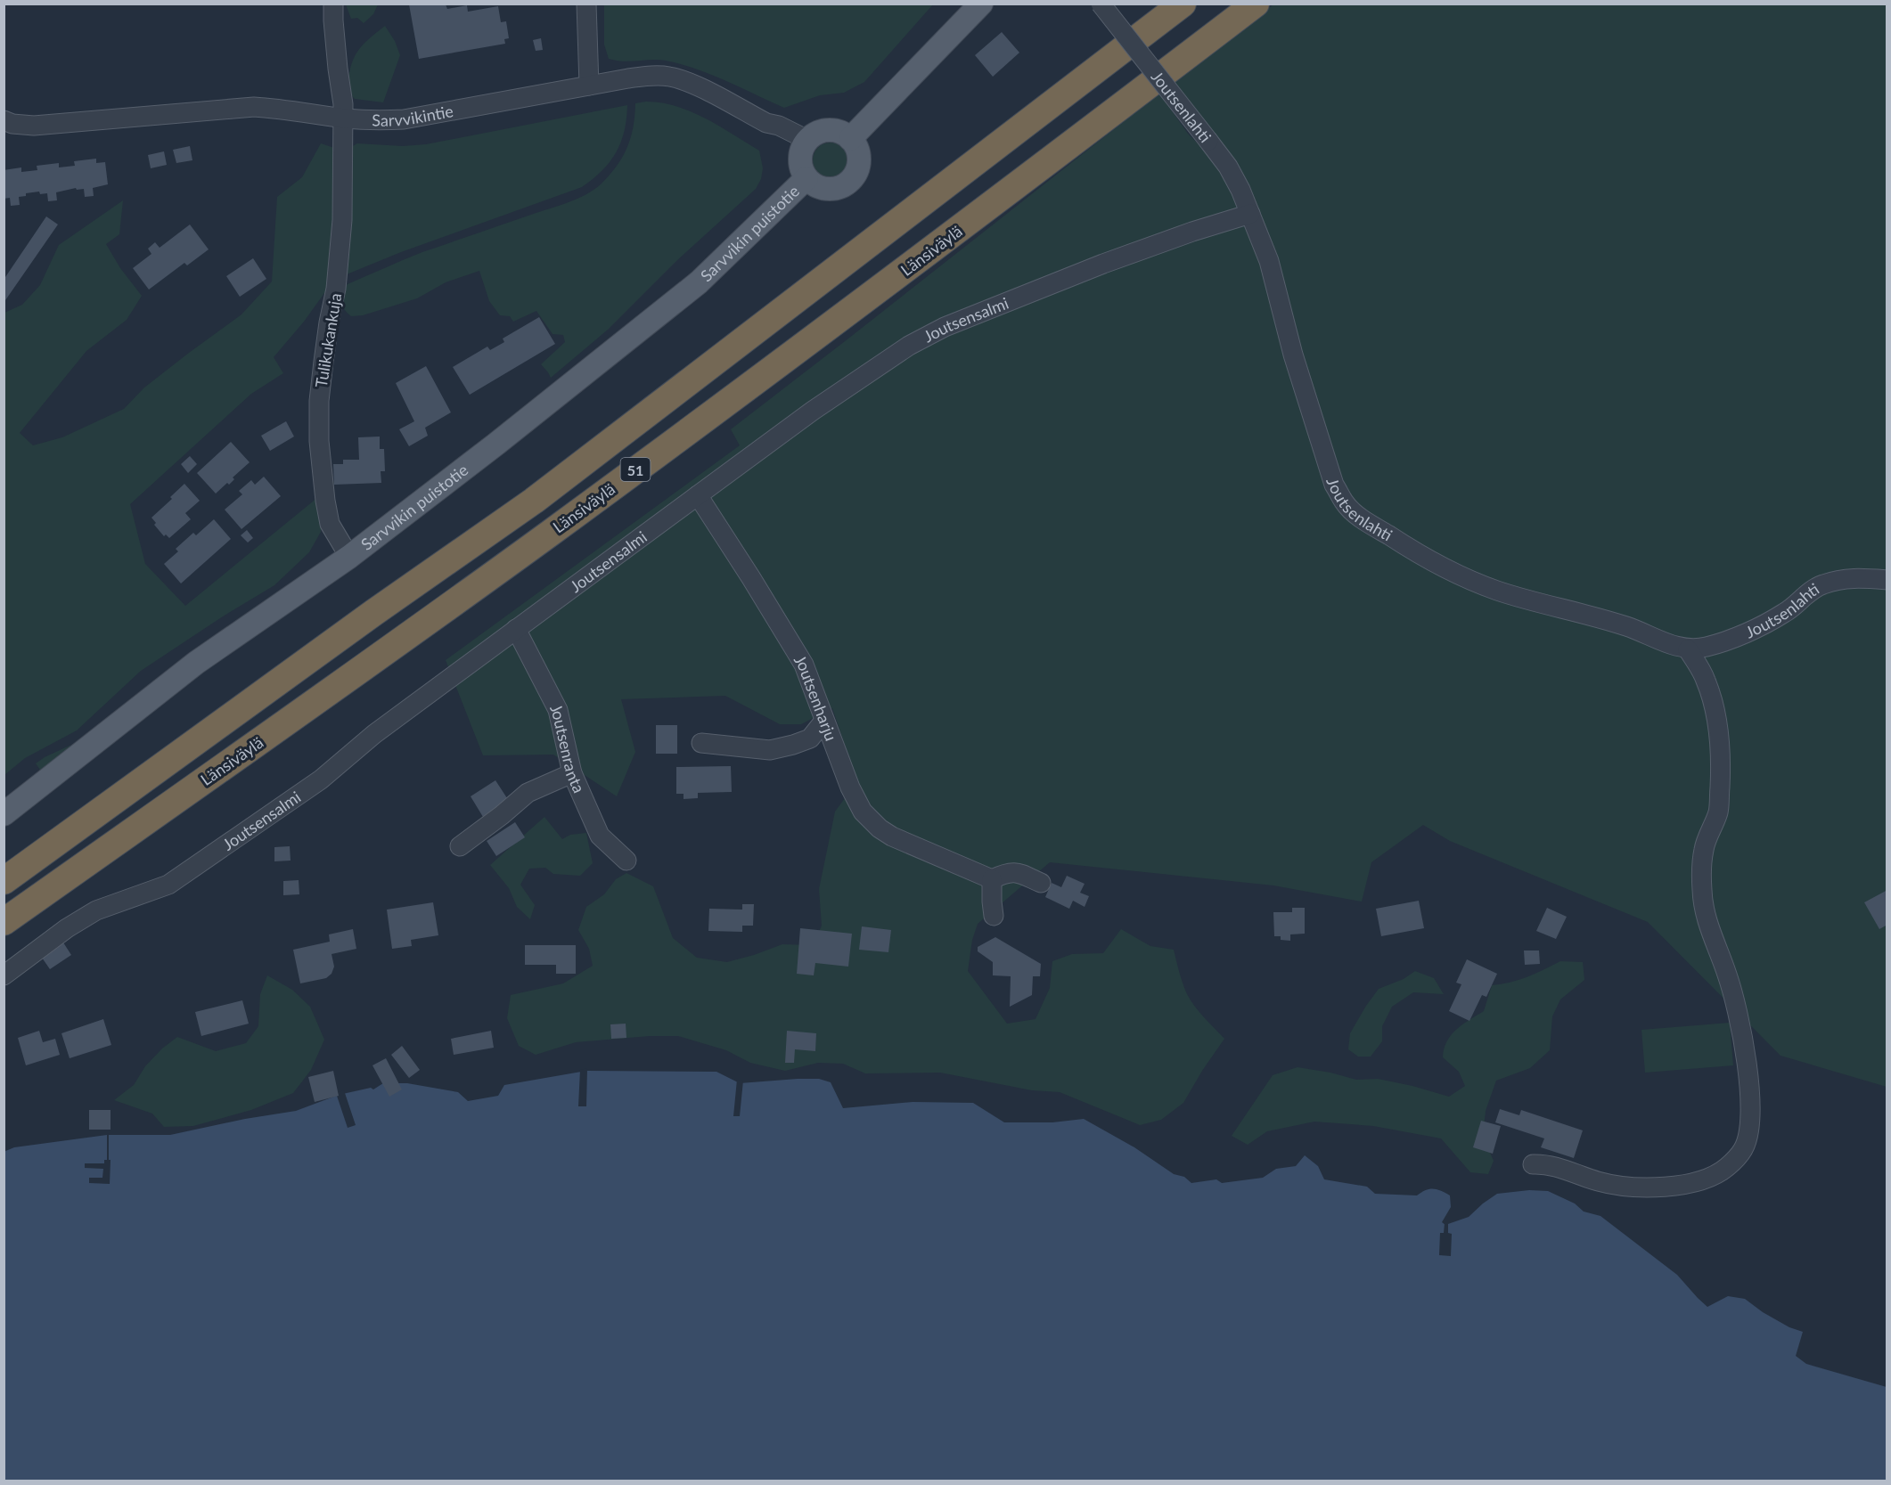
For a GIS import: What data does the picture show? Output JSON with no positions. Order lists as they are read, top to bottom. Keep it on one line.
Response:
{"streets":{"highway":["Länsiväylä","51"],"main road":["Sarvvikin puistotie"],"street":["Joutsenlahti","Sarvvikintie","Joutsensalmi","Tulikukankuja","Joutsenharju","Joutsenranta"]},"crossings":[["Joutsenlahti","Joutsensalmi"],["Sarvvikintie","Sarvvikin puistotie"],["Sarvvikintie","Tulikukankuja"],["Sarvvikin puistotie","Tulikukankuja"],["Joutsensalmi","Joutsenharju"],["Joutsensalmi","Joutsenranta"]]}
